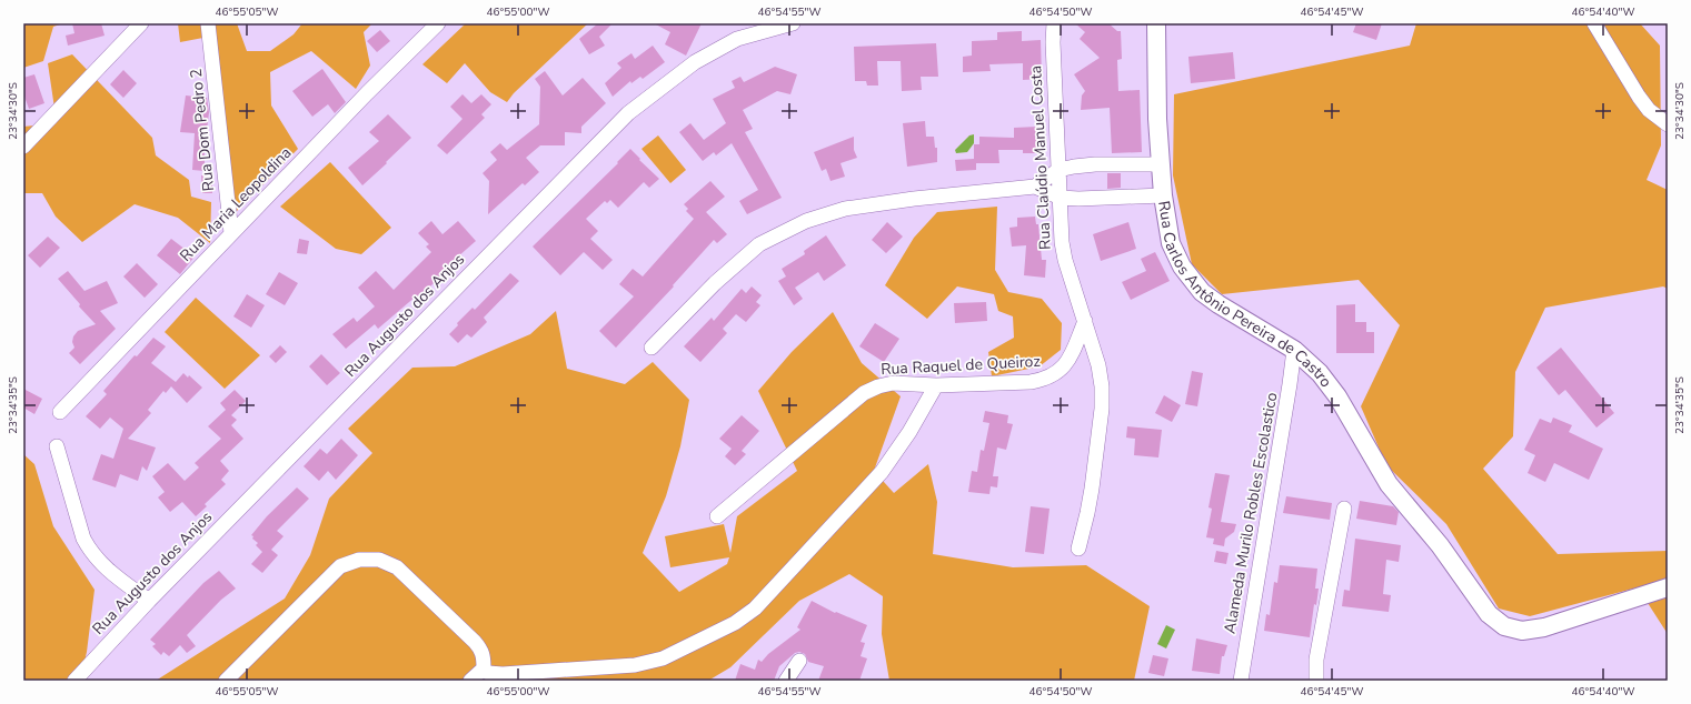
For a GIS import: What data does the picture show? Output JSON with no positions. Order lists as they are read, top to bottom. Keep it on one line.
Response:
{"streets":{"street":["Rua Dom Pedro 2","Rua Claúdio Manuel Costa","Rua Maria Leopoldina","Rua Carlos Antônio Pereira de Castro","Rua Augusto dos Anjos","Rua Raquel de Queiroz","Alameda Murilo Robles Escolastico"]},"crossings":[["Rua Dom Pedro 2","Rua Maria Leopoldina"],["Rua Claúdio Manuel Costa","Rua Raquel de Queiroz"],["Rua Carlos Antônio Pereira de Castro","Alameda Murilo Robles Escolastico"]],"coordinates":["46°55'05\"W","46°55'00\"W","46°54'55\"W","46°54'50\"W","46°54'45\"W","46°54'40\"W","23°34'30\"S","23°34'35\"S"]}
